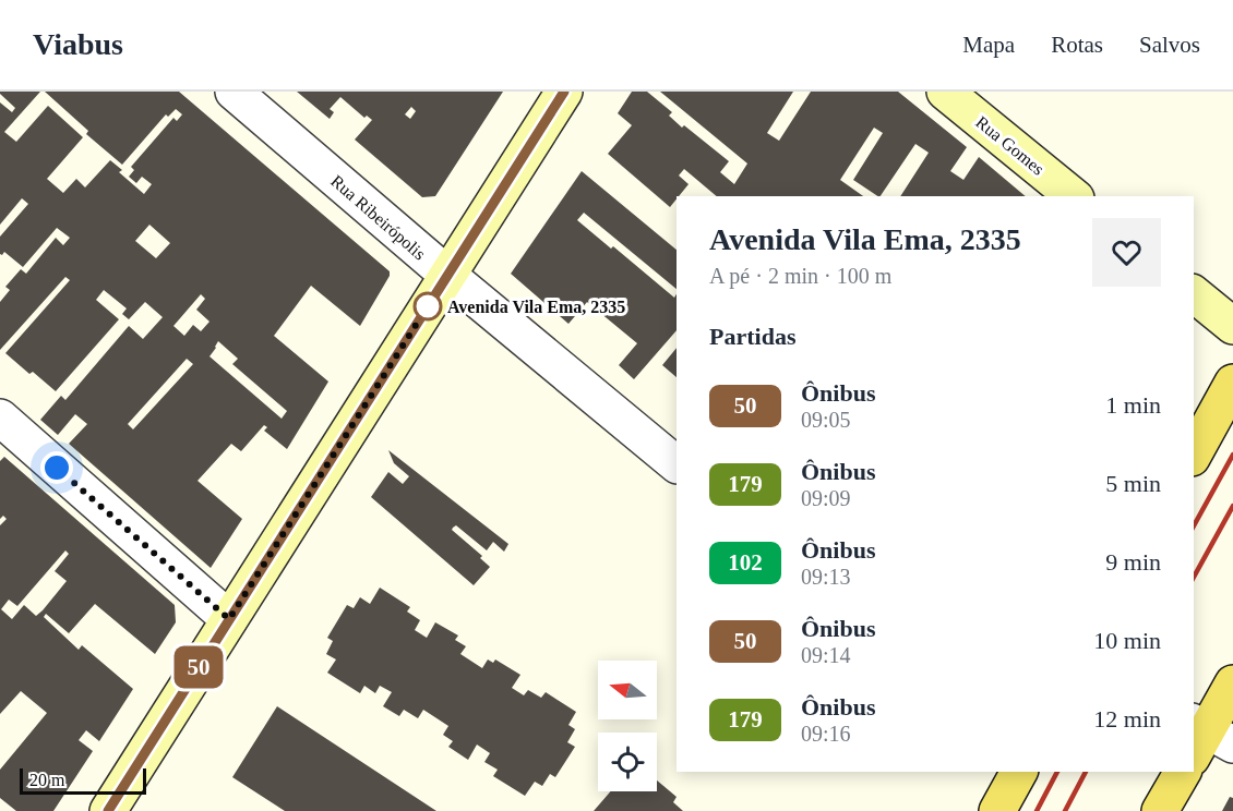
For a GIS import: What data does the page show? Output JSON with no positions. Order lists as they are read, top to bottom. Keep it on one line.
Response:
{"streets":{"main road":["Rua Gomes"],"street":["Rua Ribeirópolis"]},"places":["Avenida Vila Ema, 2335"],"lines":["bus line 50"],"scale_bar":"20 m","north":"left","page":{"header":"Viabus","nav":["Mapa","Rotas","Salvos"],"on_map":"50","heading":[["Avenida Vila Ema, 2335","A pé · 2 min · 100 m"],"Partidas"],"list":[{"mark":"50","name":"Ônibus","note":"09:05","value":"1 min"},{"mark":"179","name":"Ônibus","note":"09:09","value":"5 min"},{"mark":"102","name":"Ônibus","note":"09:13","value":"9 min"},{"mark":"50","name":"Ônibus","note":"09:14","value":"10 min"},{"mark":"179","name":"Ônibus","note":"09:16","value":"12 min"}],"scale":"20 m"}}
